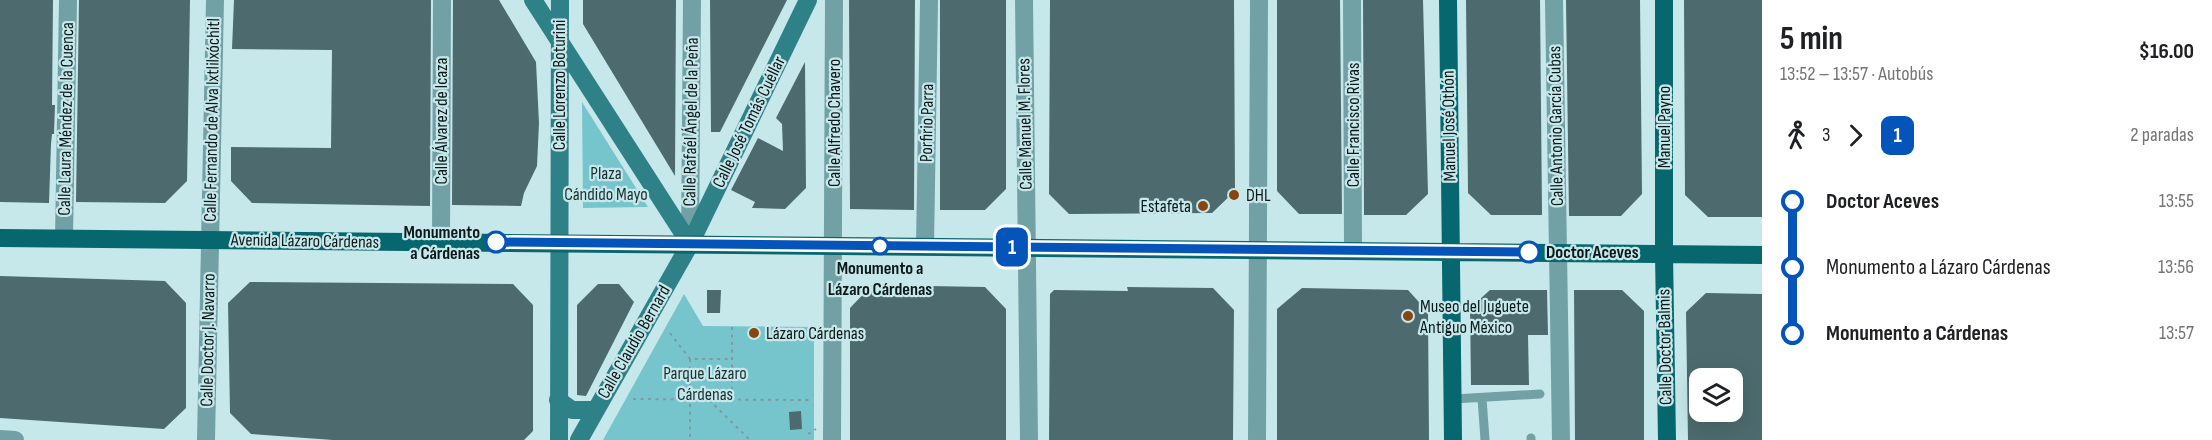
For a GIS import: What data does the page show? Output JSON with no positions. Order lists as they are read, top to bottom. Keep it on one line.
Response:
{"streets":{"main road":["Manuel José Othón","Manuel Payno","Avenida Lázaro Cárdenas","Calle Doctor Balmis"],"street":["Calle Lorenzo Boturini","Calle Laura Méndez de la Cuenca","Calle Fernando de Alva Ixtlilxóchitl","Calle Álvarez de Icaza","Calle Rafaél Ángel de la Peña","Calle José Tomás Cuéllar","Calle Alfredo Chavero","Porfirio Parra","Calle Manuel M. Flores","Calle Francisco Rivas","Calle Antonio García Cubas","Calle Doctor J. Navarro","Calle Claudio Bernard"]},"crossings":[["Calle Lorenzo Boturini","Avenida Lázaro Cárdenas"],["Calle Laura Méndez de la Cuenca","Avenida Lázaro Cárdenas"],["Calle Fernando de Alva Ixtlilxóchitl","Avenida Lázaro Cárdenas"],["Calle Fernando de Alva Ixtlilxóchitl","Calle Doctor J. Navarro"],["Calle Álvarez de Icaza","Avenida Lázaro Cárdenas"],["Calle Rafaél Ángel de la Peña","Calle José Tomás Cuéllar"],["Calle Rafaél Ángel de la Peña","Avenida Lázaro Cárdenas"],["Calle Rafaél Ángel de la Peña","Calle Claudio Bernard"],["Calle José Tomás Cuéllar","Avenida Lázaro Cárdenas"],["Calle José Tomás Cuéllar","Calle Claudio Bernard"],["Calle Alfredo Chavero","Avenida Lázaro Cárdenas"],["Porfirio Parra","Avenida Lázaro Cárdenas"],["Calle Manuel M. Flores","Avenida Lázaro Cárdenas"],["Calle Francisco Rivas","Avenida Lázaro Cárdenas"],["Manuel José Othón","Avenida Lázaro Cárdenas"],["Calle Antonio García Cubas","Avenida Lázaro Cárdenas"],["Manuel Payno","Avenida Lázaro Cárdenas"],["Manuel Payno","Calle Doctor Balmis"],["Avenida Lázaro Cárdenas","Calle Doctor J. Navarro"],["Avenida Lázaro Cárdenas","Calle Claudio Bernard"],["Avenida Lázaro Cárdenas","Calle Doctor Balmis"]],"parks":["Plaza Cándido Mayo","Parque Lázaro Cárdenas"],"places":["DHL","Estafeta","Monumento a Cárdenas","Monumento a Lázaro Cárdenas","Doctor Aceves","Museo del Juguete Antiguo México","Lázaro Cárdenas"],"lines":["bus line 1"],"page":{"on_map":"1","heading":["5 min","13:52 – 13:57 · Autobús","$16.00"],"legs":["3","1","2 paradas"],"list":[{"name":"Doctor Aceves","value":"13:55"},{"name":"Monumento a Lázaro Cárdenas","value":"13:56"},{"name":"Monumento a Cárdenas","value":"13:57"}]}}
